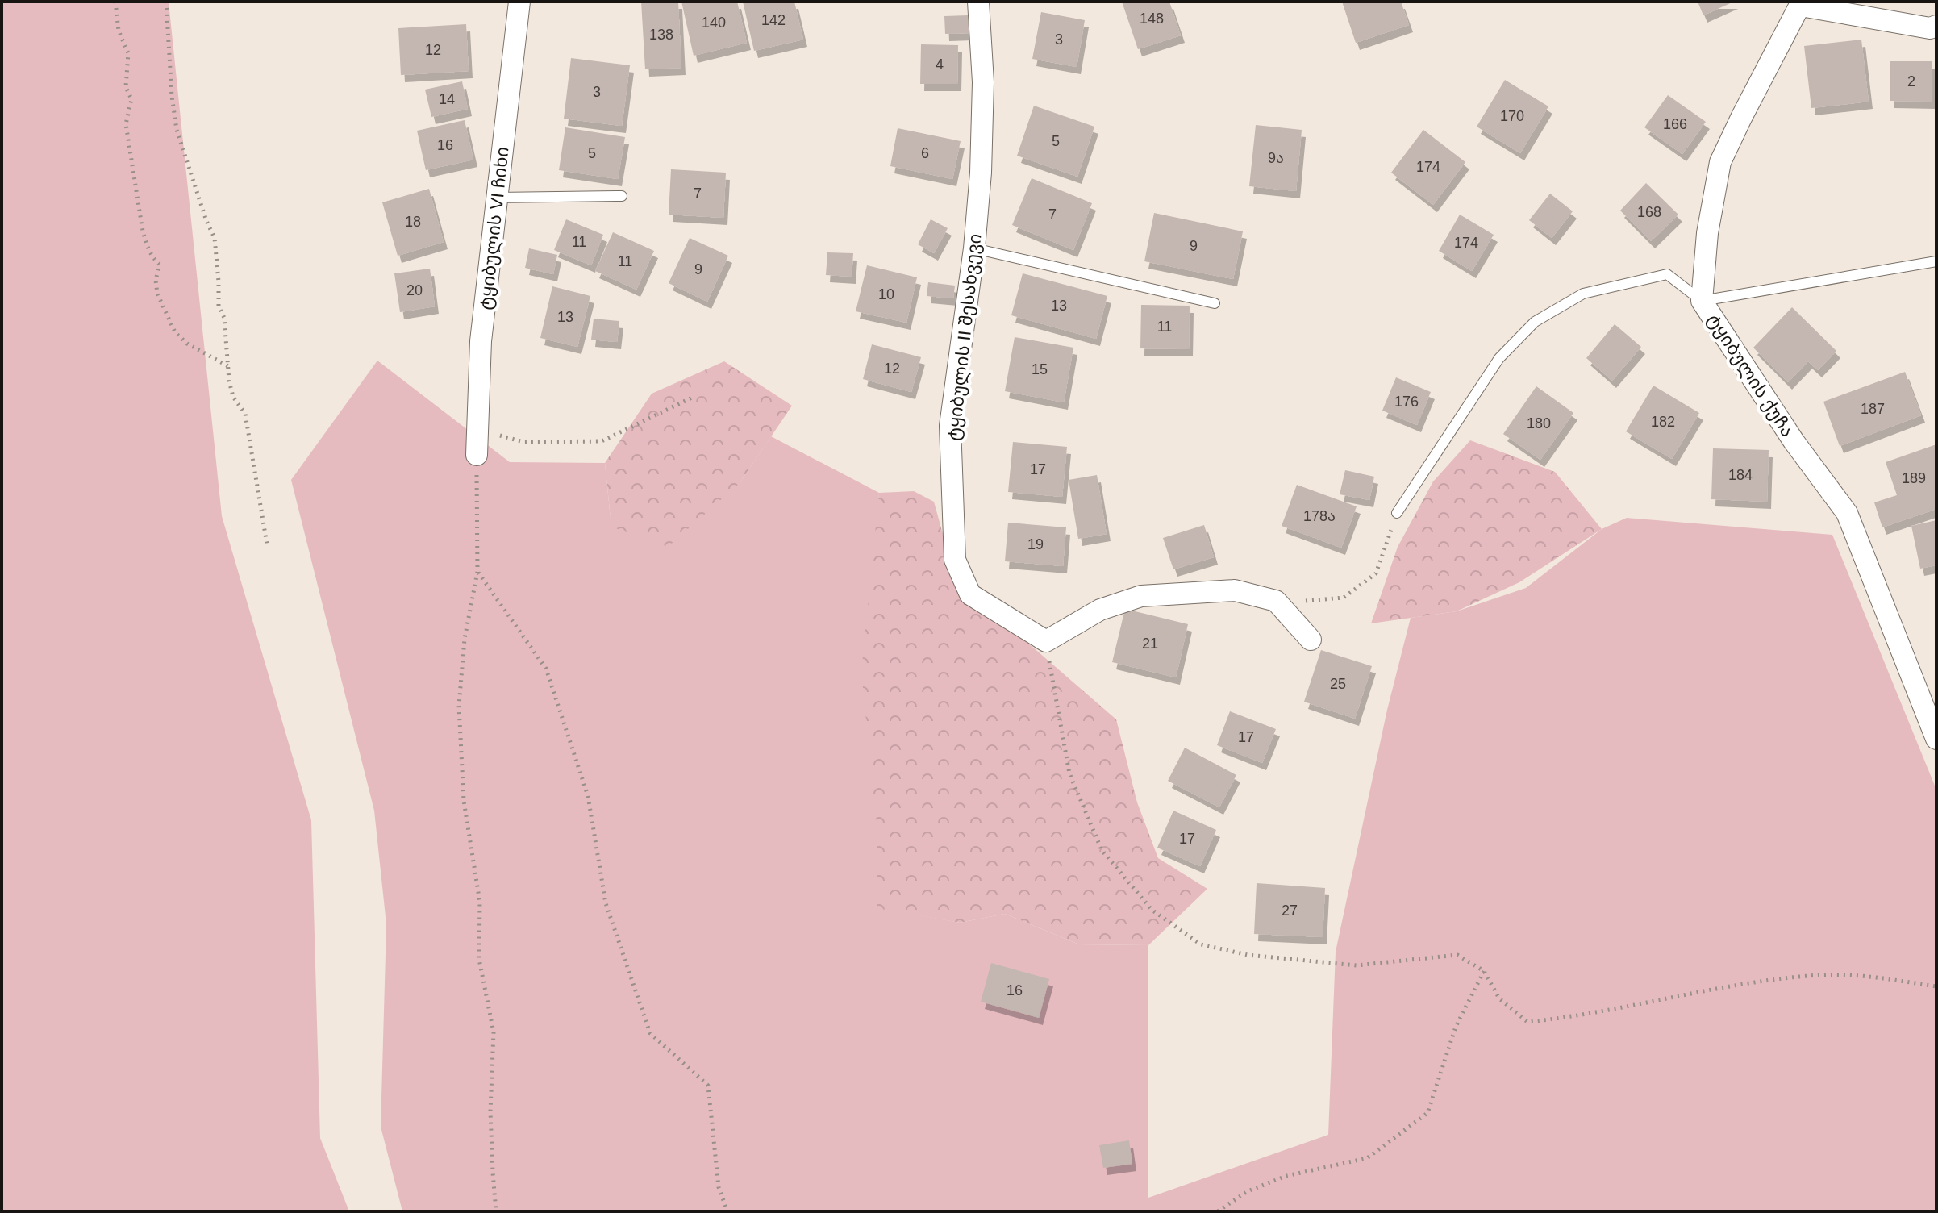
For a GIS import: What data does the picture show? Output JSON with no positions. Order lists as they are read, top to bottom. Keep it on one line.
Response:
{"streets":{"street":["ტყიბულის VI ჩიხი","ტყიბულის II შესახვევი","ტყიბულის ქუჩა"]},"house_numbers":["148","142","140","138","3","12","4","2","3","14","170","166","5","16","5","6","9ა","174","7","168","7","18","11","174","9","11","9","20","10","13","13","11","12","15","176","187","182","180","17","184","189","178ა","19","21","25","17","17","27","16"]}
